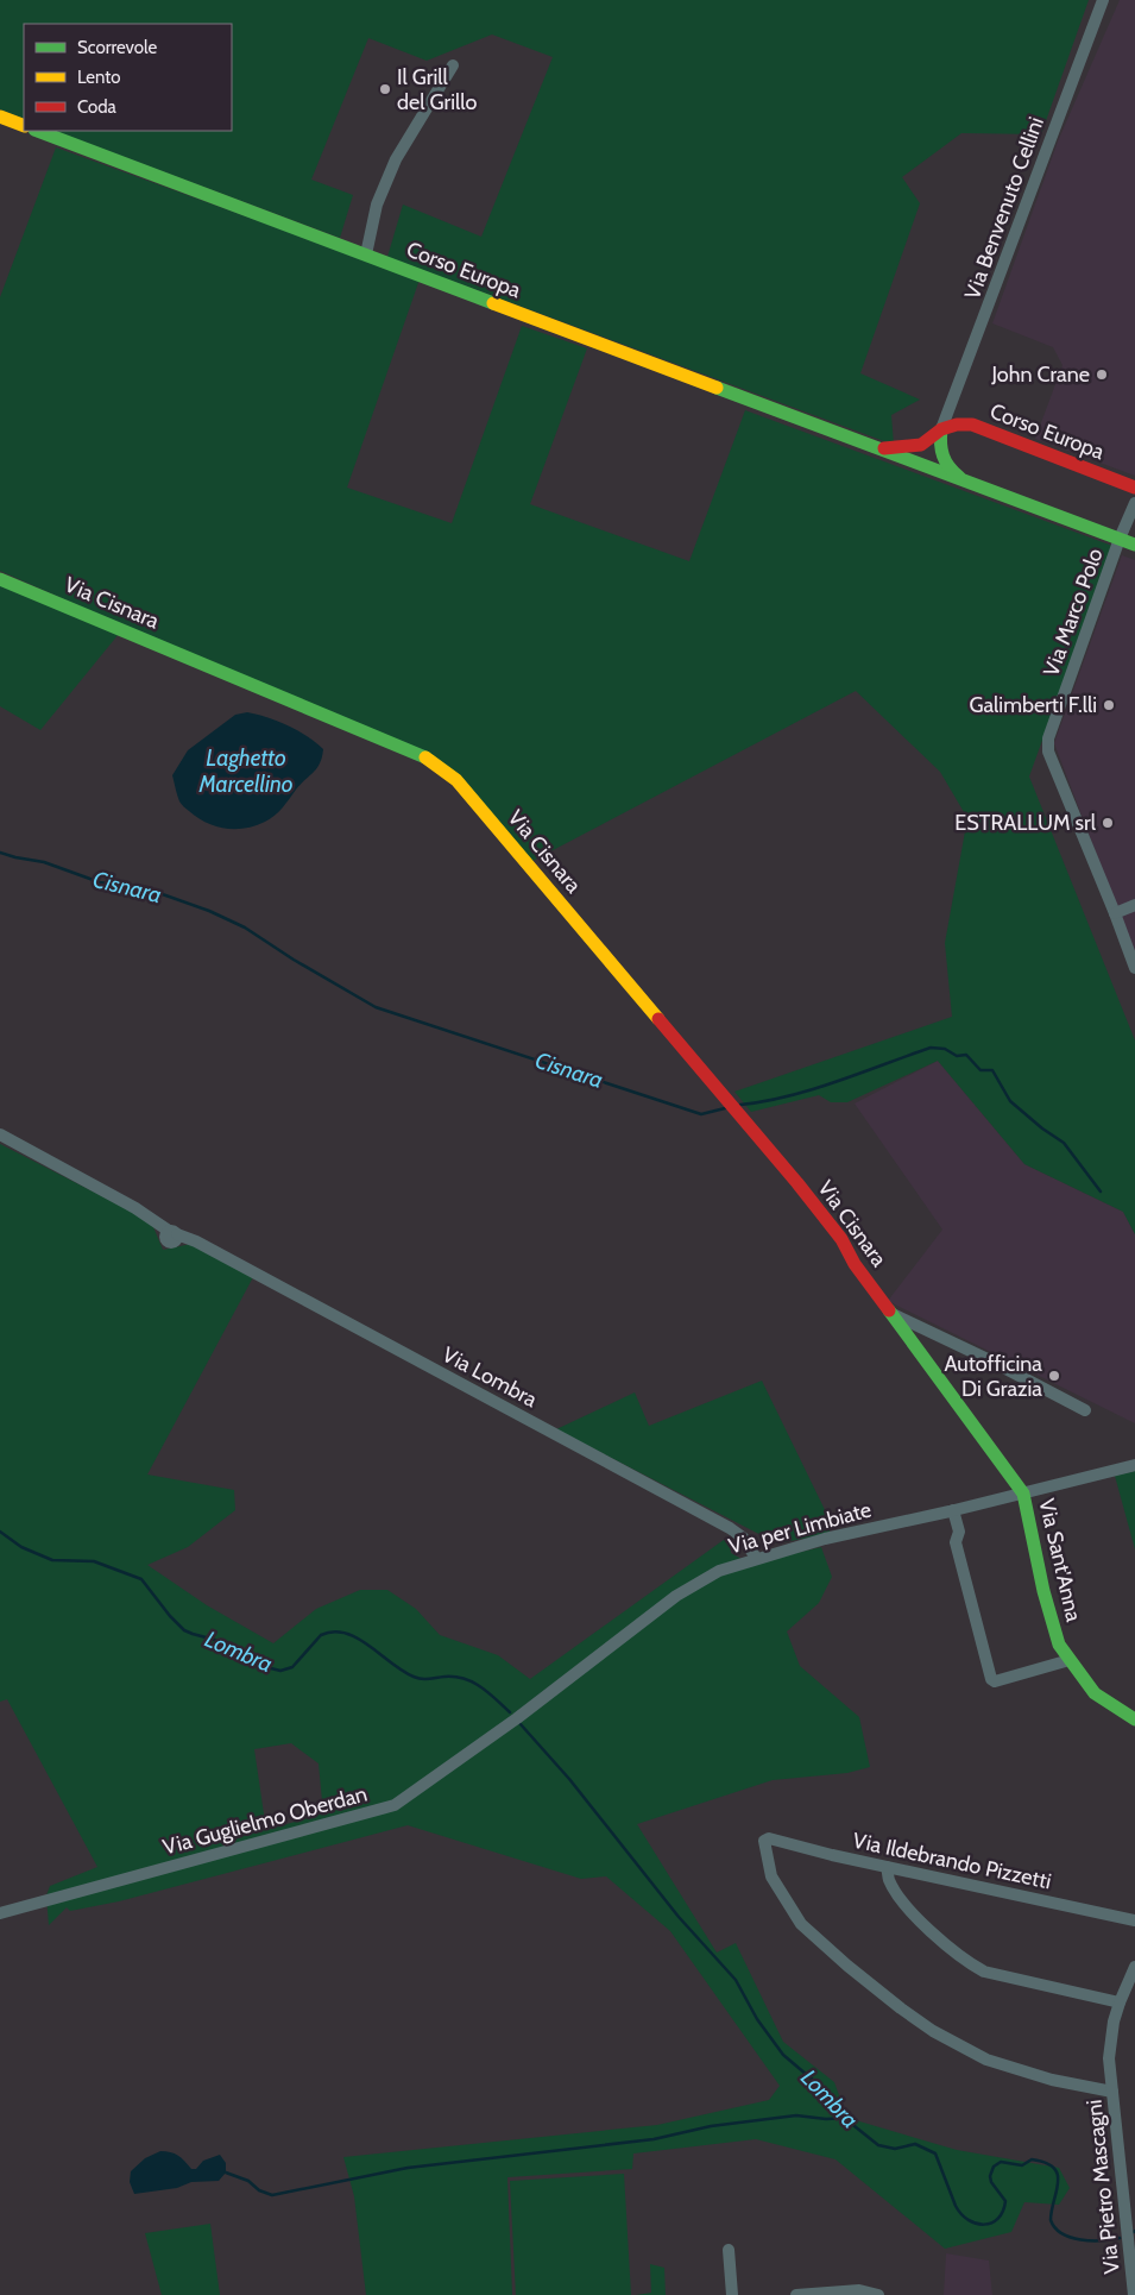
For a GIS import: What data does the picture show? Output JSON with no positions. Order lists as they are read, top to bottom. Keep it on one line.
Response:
{"streets":{"street":["Via Benvenuto Cellini","Corso Europa","Via Cisnara","Via Marco Polo","Via Lombra","Via per Limbiate","Via Sant'Anna","Via Guglielmo Oberdan","Via Ildebrando Pizzetti","Via Pietro Mascagni"]},"crossings":[["Via Benvenuto Cellini","Corso Europa"],["Corso Europa","Via Marco Polo"],["Via Cisnara","Via Sant'Anna"],["Via Lombra","Via per Limbiate"],["Via per Limbiate","Via Sant'Anna"],["Via per Limbiate","Via Guglielmo Oberdan"],["Via Ildebrando Pizzetti","Via Pietro Mascagni"]],"water":["Laghetto Marcellino","Cisnara","Lombra"],"places":["Il Grill del Grillo","John Crane","Galimberti F.lli","ESTRALLUM srl","Autofficina Di Grazia"],"legend":["Scorrevole","Lento","Coda"]}
